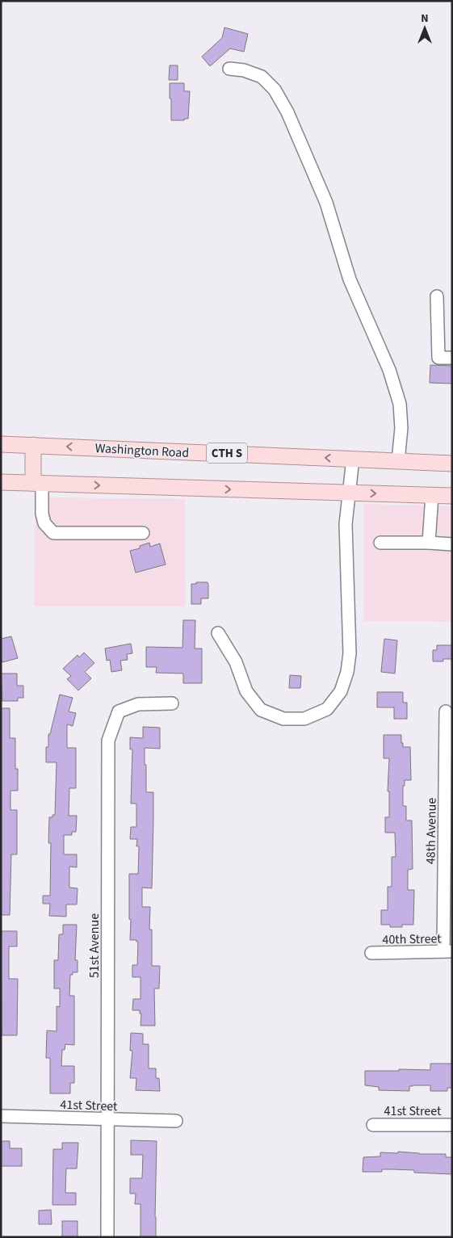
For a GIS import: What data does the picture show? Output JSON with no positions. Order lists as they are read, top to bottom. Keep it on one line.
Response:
{"streets":{"main road":["Washington Road","CTH S"],"street":["48th Avenue","40th Street","51st Avenue","41st Street"]},"crossings":[["48th Avenue","40th Street"],["51st Avenue","41st Street"]],"north":"top"}
